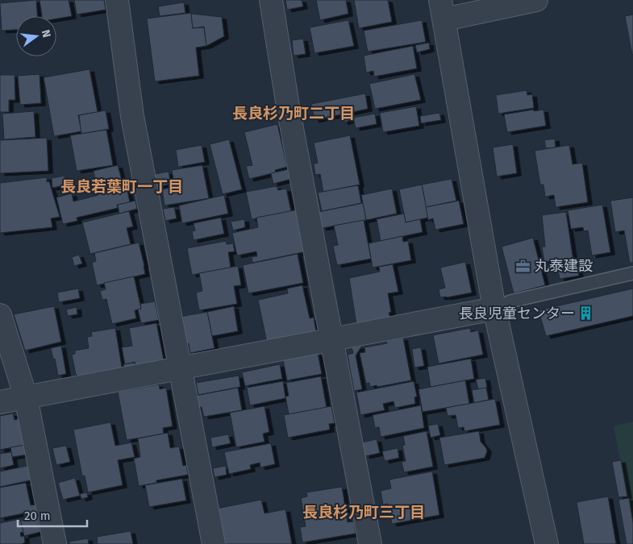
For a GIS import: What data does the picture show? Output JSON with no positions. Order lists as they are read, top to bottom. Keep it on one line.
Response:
{"districts":["長良杉乃町二丁目","長良若葉町一丁目","長良杉乃町三丁目"],"places":{"office":["丸泰建設"],"building":["長良児童センター"]},"scale_bar":"20 m","north":"right"}
